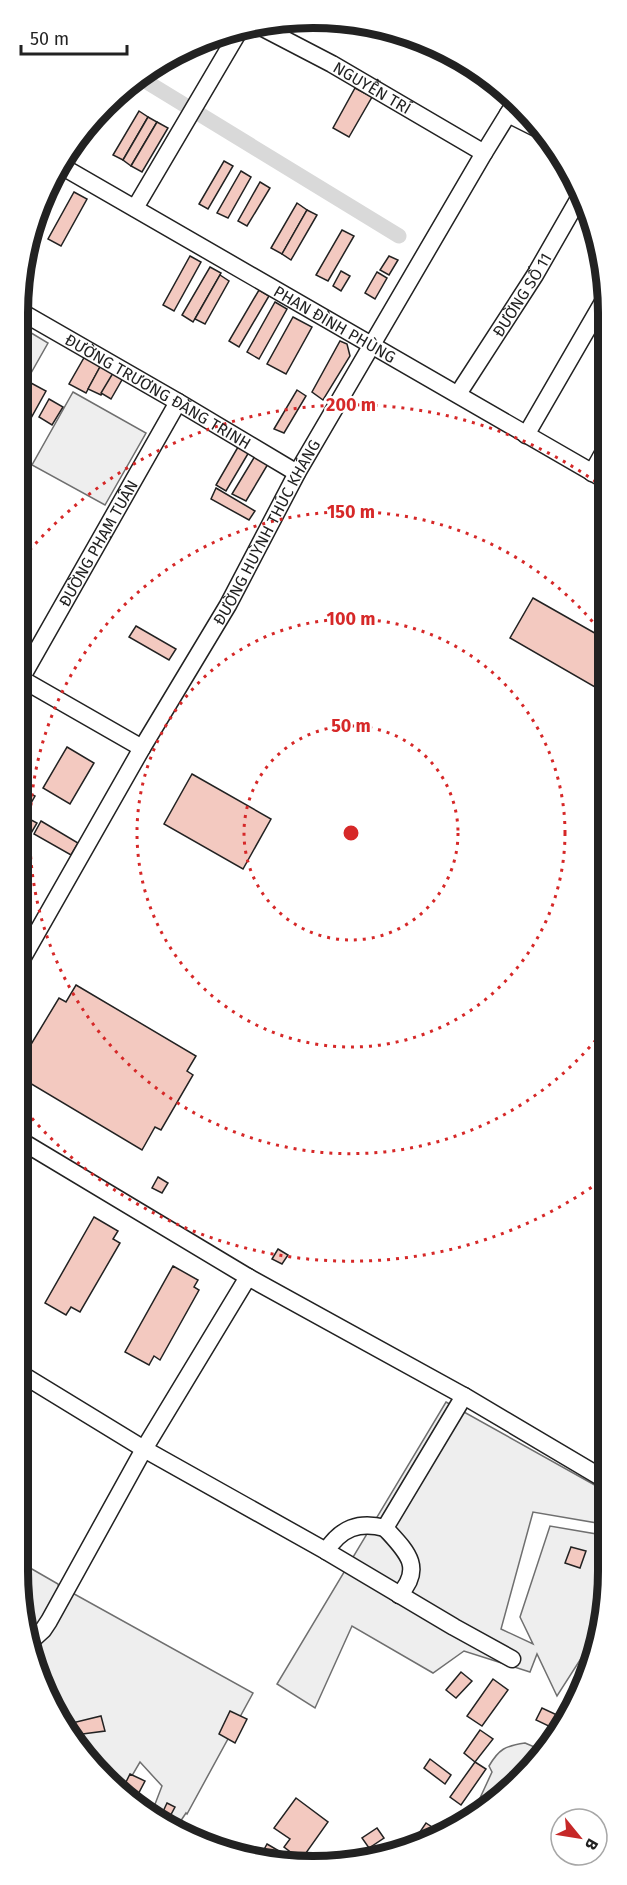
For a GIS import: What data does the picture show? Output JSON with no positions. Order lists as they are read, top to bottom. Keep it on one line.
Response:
{"streets":{"street":["NGUYỄN TRÍ","ĐƯỜNG SỐ 11","PHAN ĐÌNH PHÙNG","ĐƯỜNG TRƯƠNG ĐĂNG TRINH","ĐƯỜNG HUỲNH THÚC KHÁNG","ĐƯỜNG PHẠM TUÂN"]},"crossings":[["NGUYỄN TRÍ","ĐƯỜNG HUỲNH THÚC KHÁNG"],["ĐƯỜNG SỐ 11","PHAN ĐÌNH PHÙNG"],["PHAN ĐÌNH PHÙNG","ĐƯỜNG HUỲNH THÚC KHÁNG"],["ĐƯỜNG TRƯƠNG ĐĂNG TRINH","ĐƯỜNG HUỲNH THÚC KHÁNG"],["ĐƯỜNG TRƯƠNG ĐĂNG TRINH","ĐƯỜNG PHẠM TUÂN"]],"scale_bar":"50 m","north":"bottom right","rings":["200 m","150 m","100 m","50 m"]}
